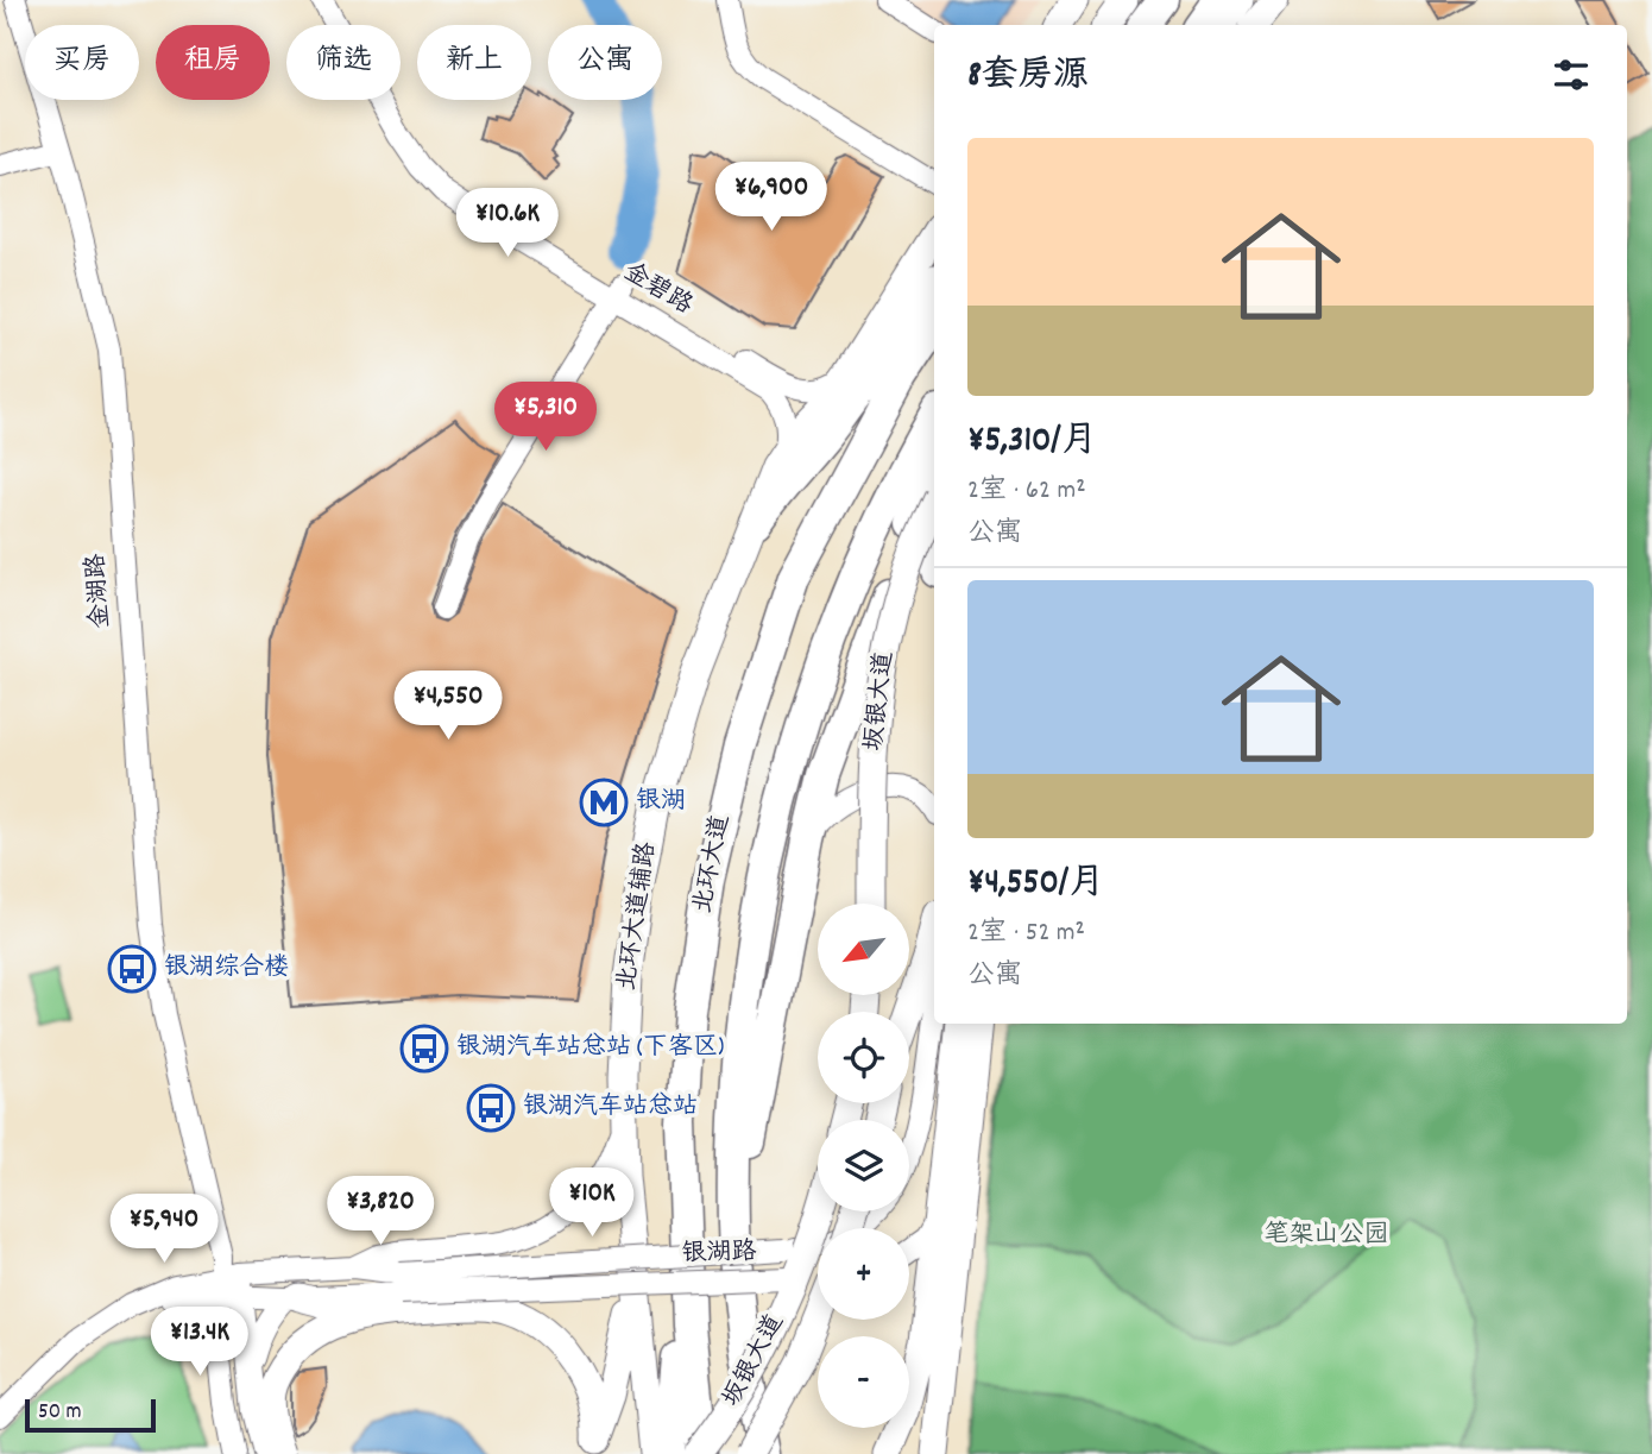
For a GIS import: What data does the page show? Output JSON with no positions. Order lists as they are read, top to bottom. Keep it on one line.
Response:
{"streets":{"highway":["北环大道"],"main road":["坂银大道","北环大道辅路"],"street":["金碧路","金湖路","银湖路"]},"crossings":[["金碧路","北环大道辅路"],["坂银大道","北环大道"]],"parks":["笔架山公园"],"places":{"metro station":["银湖"],"bus stop":["银湖综合楼","银湖汽车站总站 (下客区)","银湖汽车站总站"]},"scale_bar":"50 m","north":"bottom left","page":{"chip":["买房","租房","筛选","新上","公寓"],"heading":"8套房源","list":[{"name":"¥5,310/月","note":"2室 · 62 m² · 公寓"},{"name":"¥4,550/月","note":"2室 · 52 m² · 公寓"}],"price":["¥6,900","¥10.6K","¥5,310","¥4,550","¥10K","¥3,820","¥5,940","¥13.4K"],"map_buttons":["+","−"],"scale":"50 m"}}
